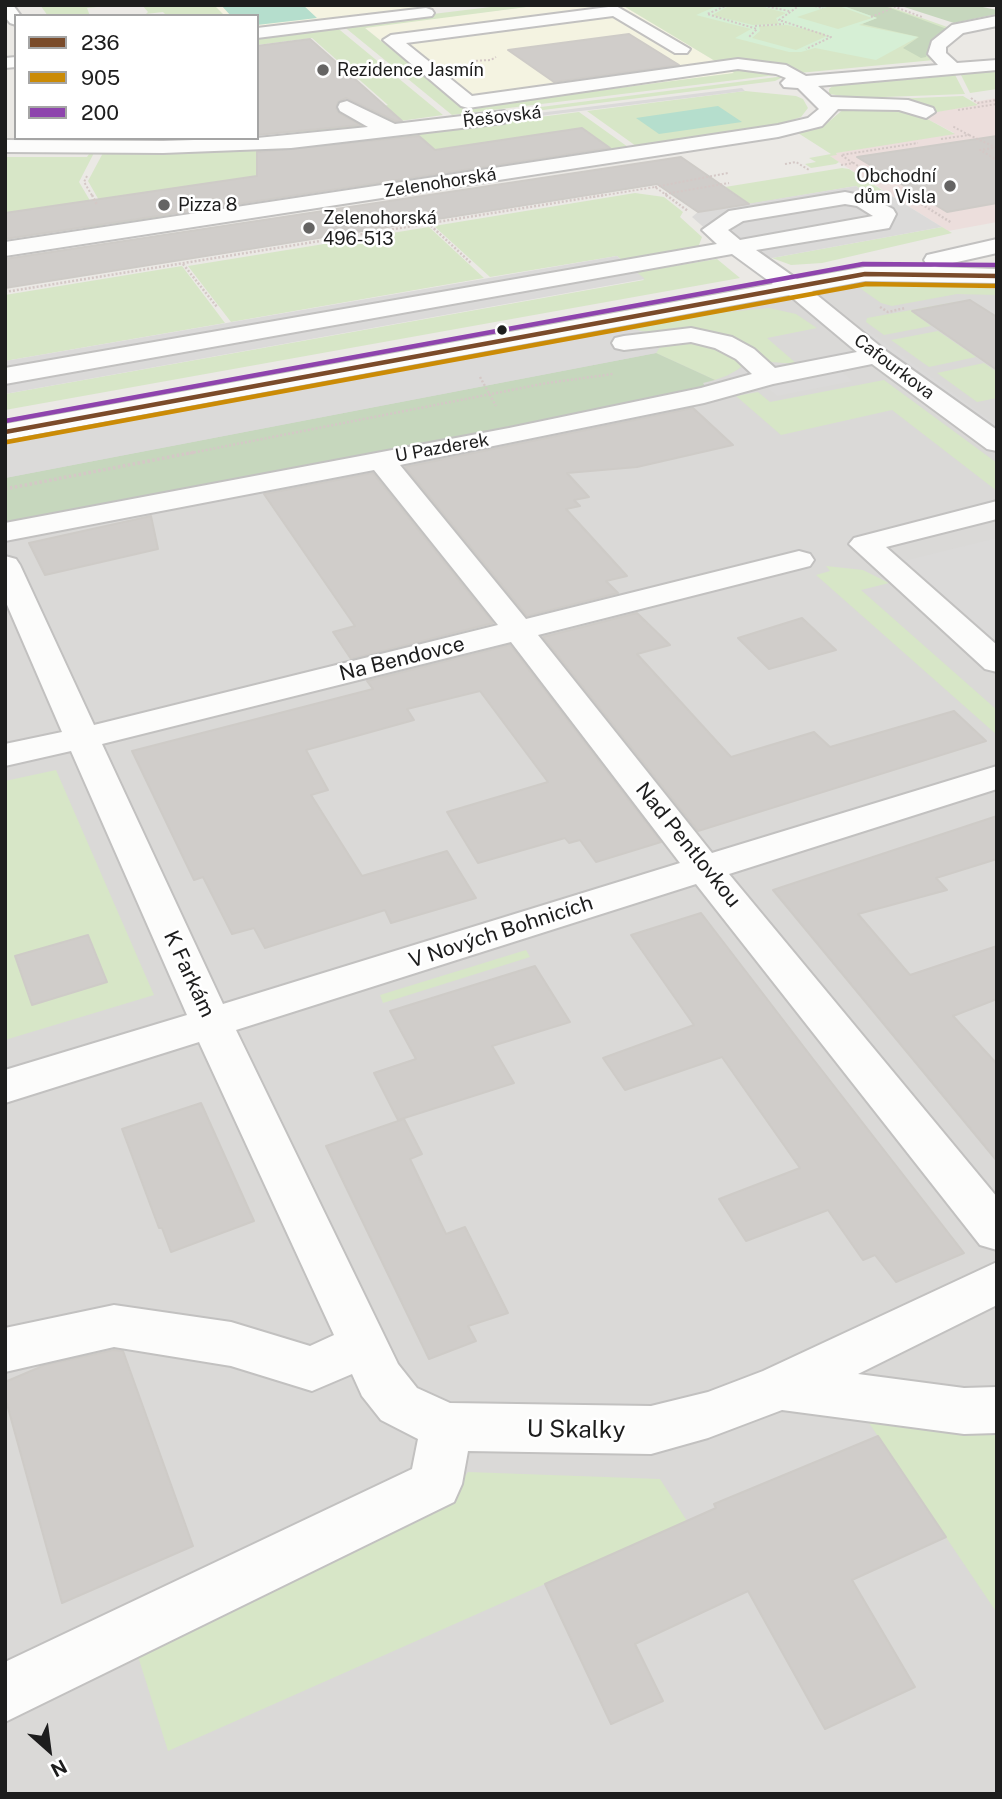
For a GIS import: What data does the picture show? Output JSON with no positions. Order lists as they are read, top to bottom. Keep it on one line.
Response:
{"streets":{"street":["Řešovská","Zelenohorská","Cafourkova","U Pazderek","Na Bendovce","Nad Pentlovkou","V Nových Bohnicích","K Farkám","U Skalky"]},"crossings":[["Cafourkova","U Pazderek"],["U Pazderek","Nad Pentlovkou"],["Na Bendovce","Nad Pentlovkou"],["Na Bendovce","K Farkám"],["Nad Pentlovkou","V Nových Bohnicích"],["V Nových Bohnicích","K Farkám"],["K Farkám","U Skalky"]],"places":["Rezidence Jasmín","Obchodní dům Visla","Pizza 8","Zelenohorská 496-513"],"lines":["transit line 200","transit line 236","transit line 905"],"legend":["236","905","200"],"north":"bottom right"}
